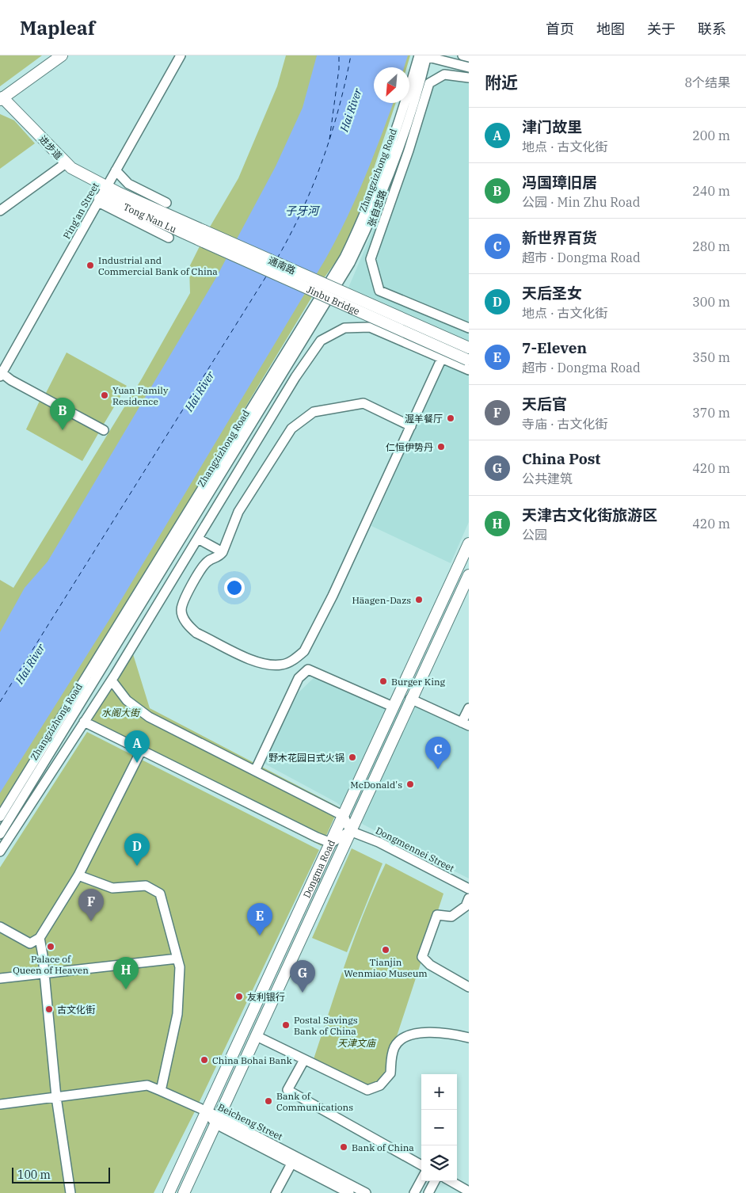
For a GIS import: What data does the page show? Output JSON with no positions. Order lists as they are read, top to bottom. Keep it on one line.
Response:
{"streets":{"main road":["进步道","Tong Nan Lu","通南路","Jinbu Bridge","Dongma Road"],"street":["Zhangzizhong Road","张自忠路","Ping'an Street","Dongmennei Street","Beicheng Street"]},"crossings":[["进步道","Ping'an Street"],["进步道","Tong Nan Lu"],["Ping'an Street","Tong Nan Lu"],["Tong Nan Lu","通南路"],["Tong Nan Lu","Jinbu Bridge"],["通南路","Jinbu Bridge"],["Dongmennei Street","Dongma Road"],["Dongma Road","Beicheng Street"]],"water":["Hai River","子牙河"],"parks":["水阁大街","天津文庙"],"places":["Industrial and Commercial Bank of China","Yuan Family Residence","渥羊餐厅","仁恒伊势丹","Häagen-Dazs","Burger King","野木花园日式火锅","McDonald's","Palace of Queen of Heaven","Tianjin Wenmiao Museum","友利银行","古文化街","Postal Savings Bank of China","China Bohai Bank","Bank of Communications","Bank of China"],"scale_bar":"100 m","north":"bottom left","page":{"header":"Mapleaf","nav":["首页","地图","关于","联系"],"heading":["附近","8个结果"],"list":[{"mark":"A","name":"津门故里","note":"地点 · 古文化街","value":"200 m"},{"mark":"B","name":"冯国璋旧居","note":"公园 · Min Zhu Road","value":"240 m"},{"mark":"C","name":"新世界百货","note":"超市 · Dongma Road","value":"280 m"},{"mark":"D","name":"天后圣女","note":"地点 · 古文化街","value":"300 m"},{"mark":"E","name":"7-Eleven","note":"超市 · Dongma Road","value":"350 m"},{"mark":"F","name":"天后官","note":"寺庙 · 古文化街","value":"370 m"},{"mark":"G","name":"China Post","note":"公共建筑","value":"420 m"},{"mark":"H","name":"天津古文化街旅游区","note":"公园","value":"420 m"}],"pins":["B","A","C","D","F","E","H","G"],"map_buttons":["+","−"],"scale":"100 m"}}
